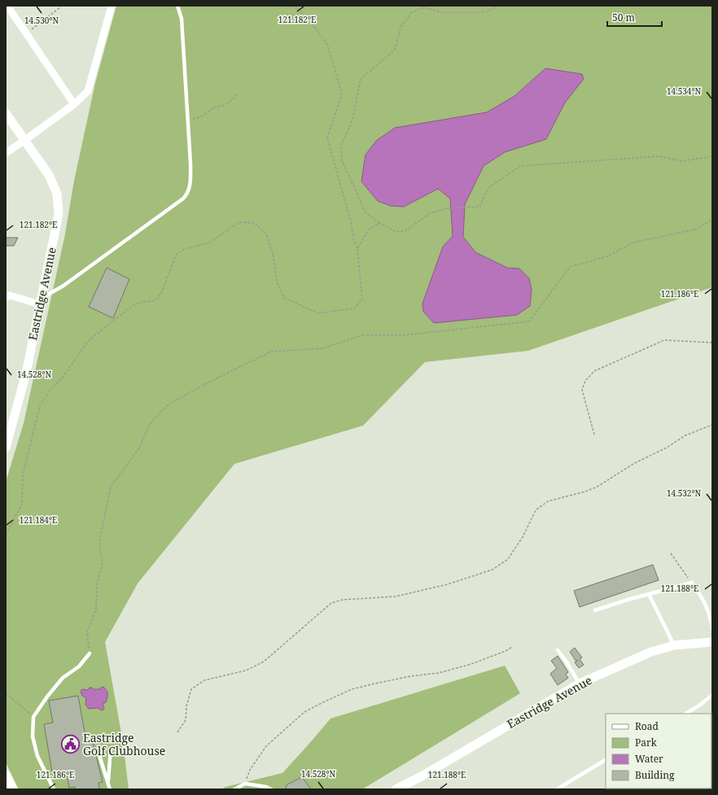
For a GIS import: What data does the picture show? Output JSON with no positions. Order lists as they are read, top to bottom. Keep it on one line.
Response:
{"streets":{"street":["Eastridge Avenue"]},"places":{"public building":["Eastridge Golf Clubhouse"]},"legend":["Road","Park","Water","Building"],"scale_bar":"50 m","coordinates":["121.182°E","14.530°N","14.534°N","121.186°E","14.528°N","14.532°N","121.184°E","121.188°E"]}
